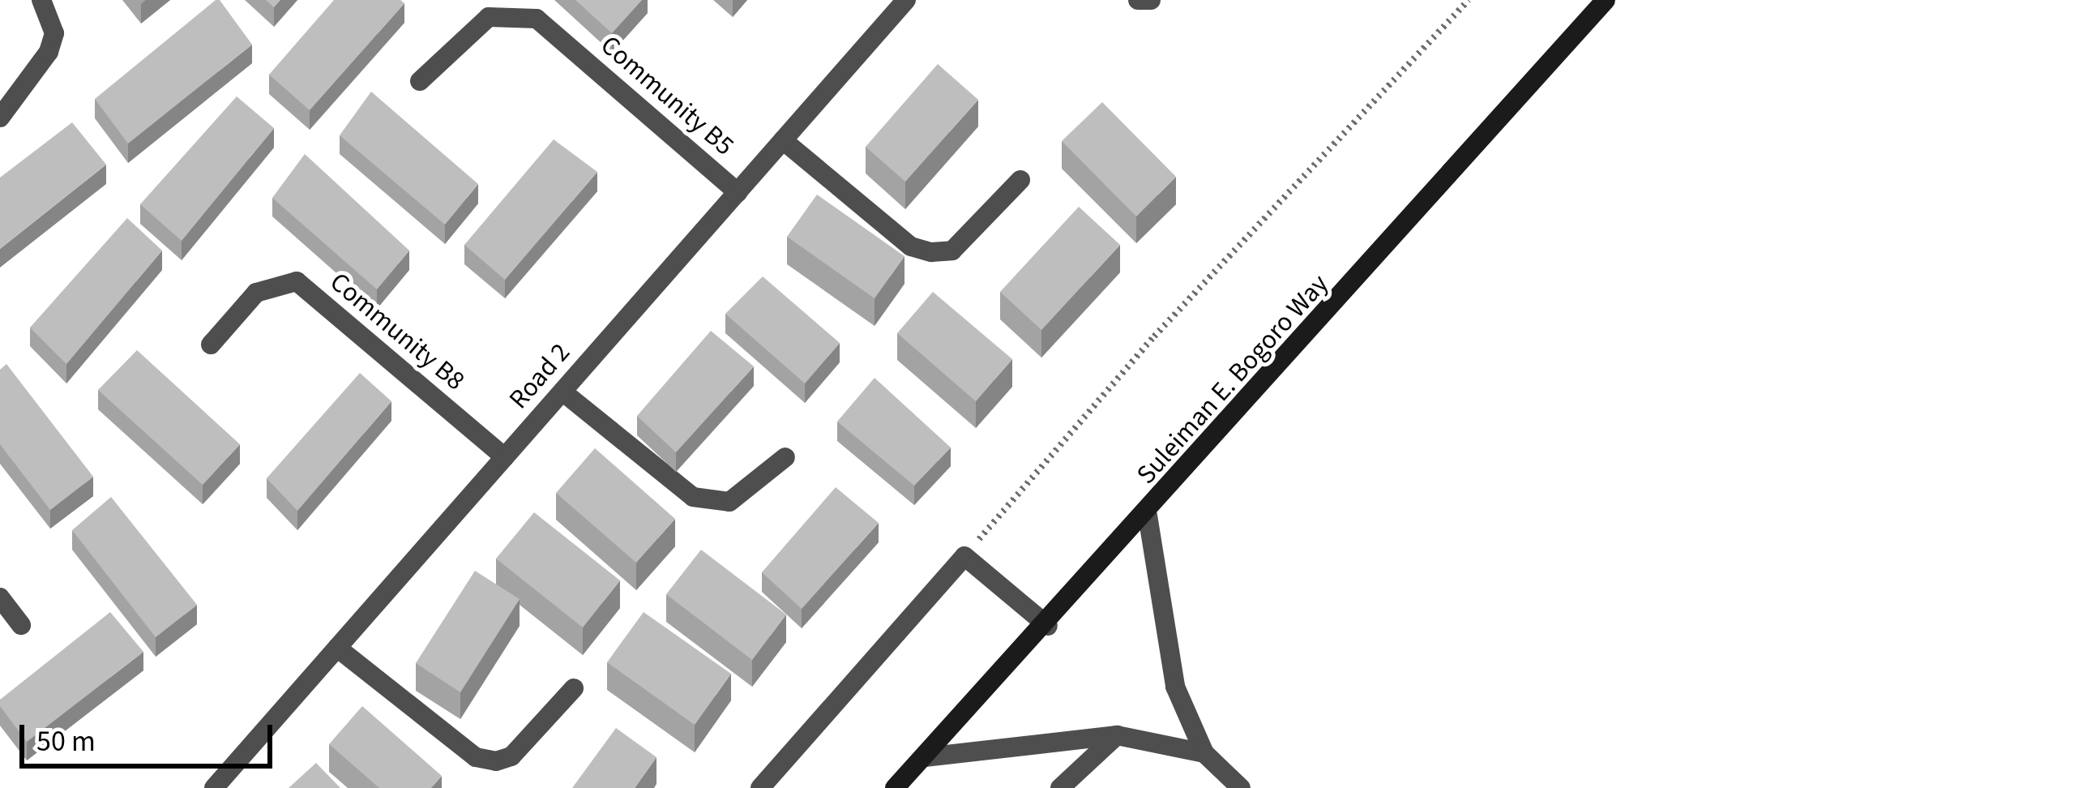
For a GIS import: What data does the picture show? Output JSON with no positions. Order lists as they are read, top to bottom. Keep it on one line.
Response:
{"streets":{"main road":["Suleiman E. Bogoro Way"],"street":["Community B5","Community B8","Road 2"]},"crossings":[["Community B5","Road 2"],["Community B8","Road 2"]],"scale_bar":"50 m"}
